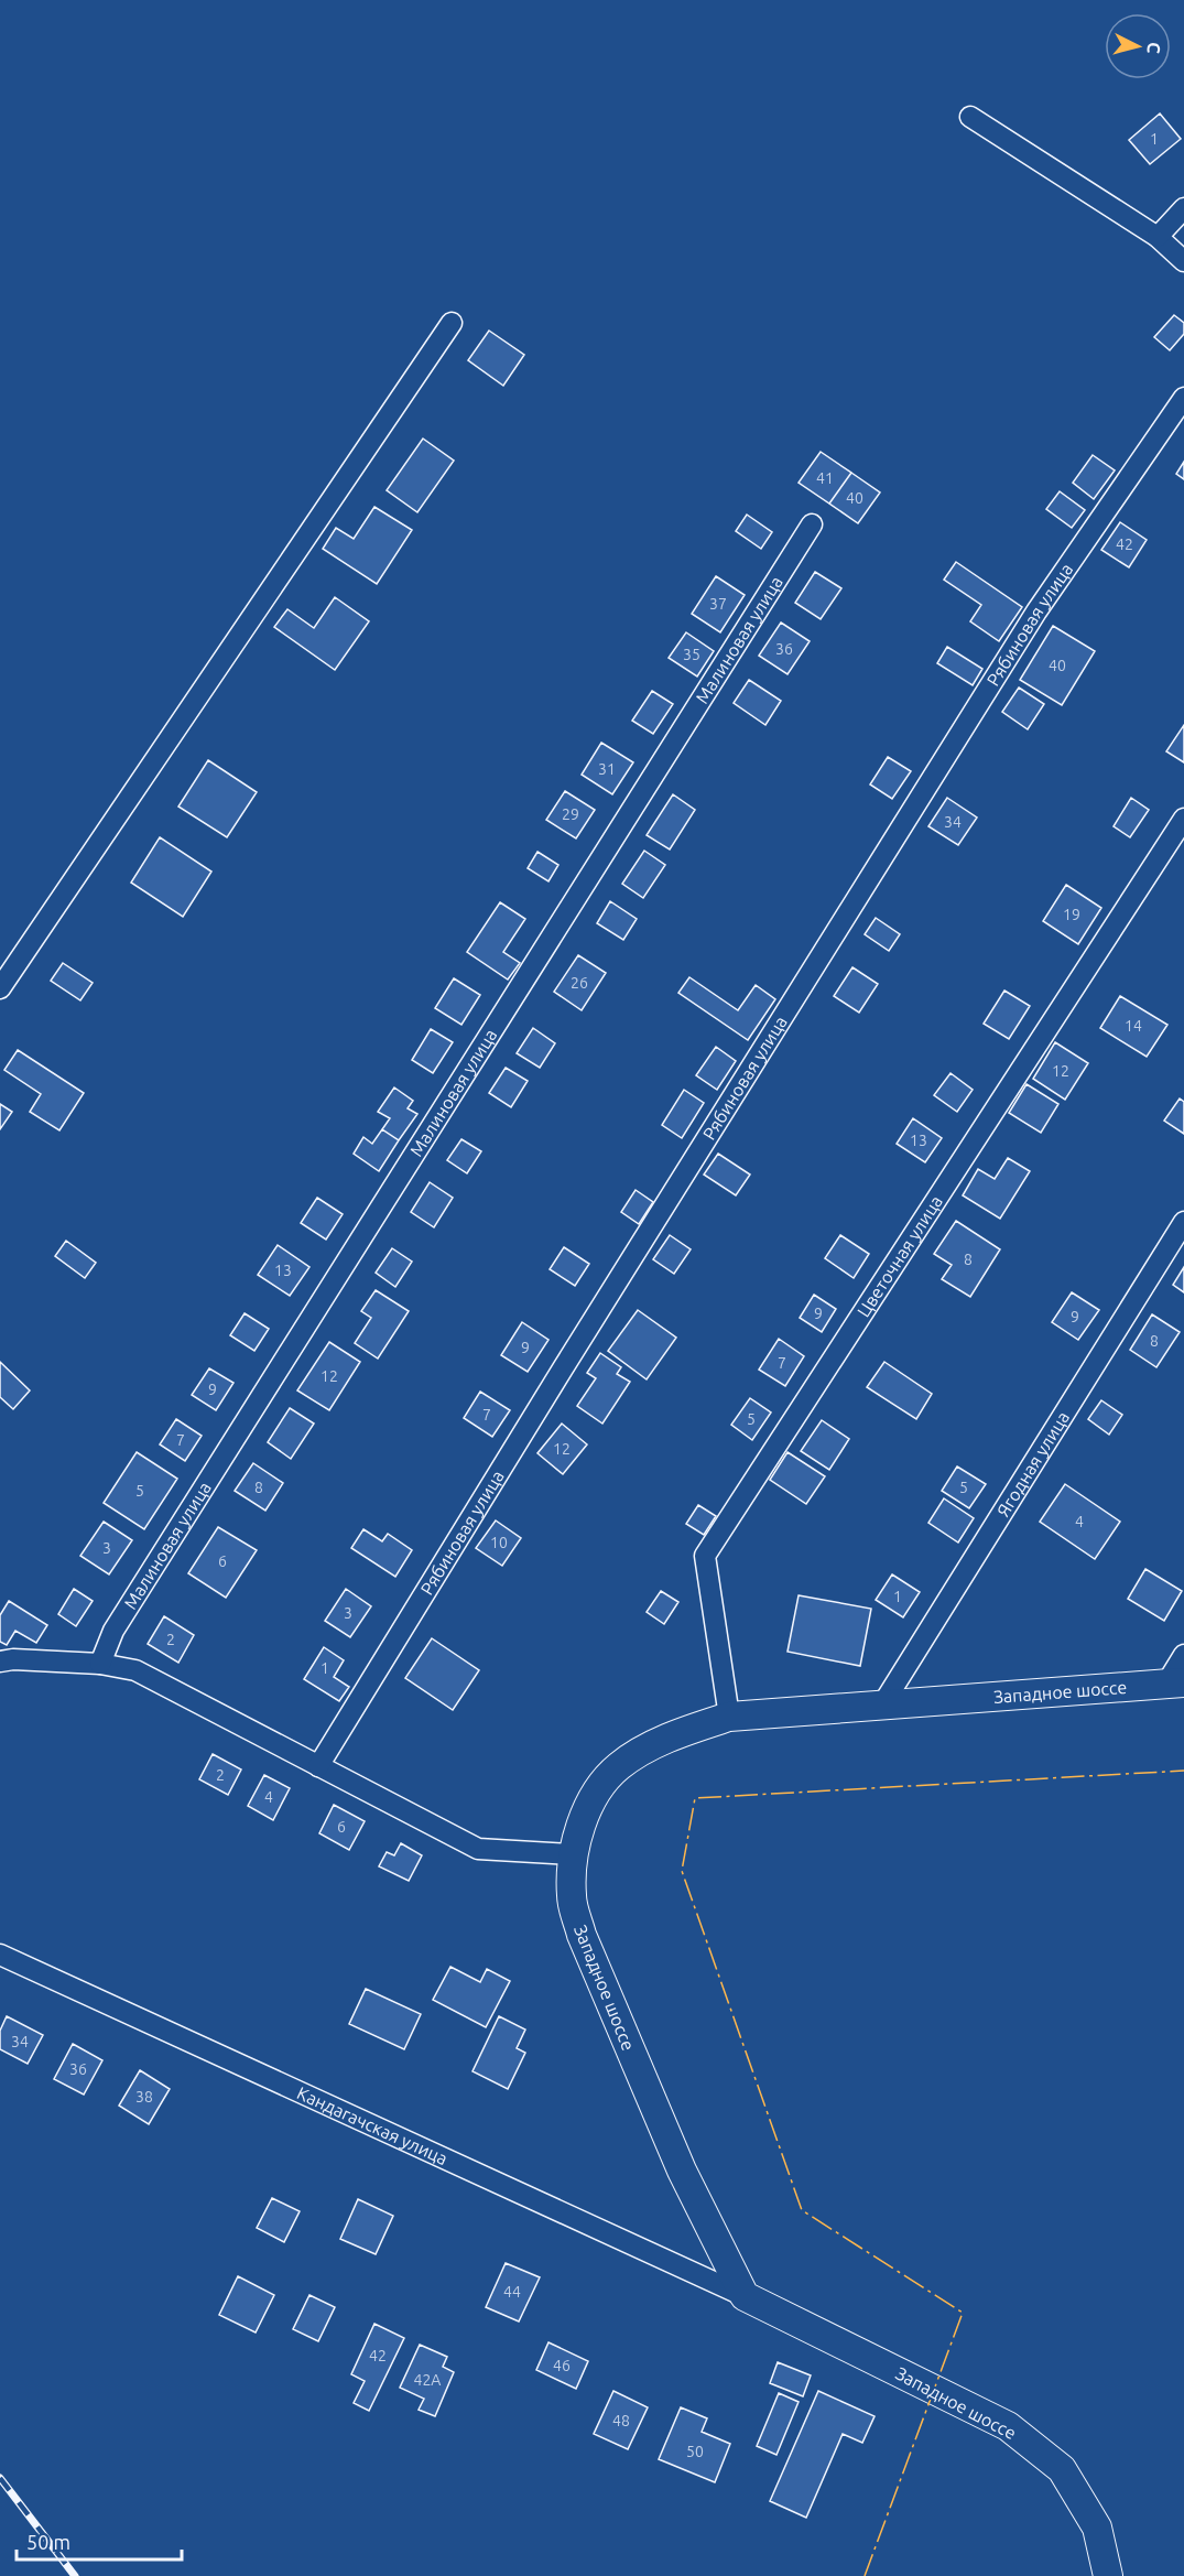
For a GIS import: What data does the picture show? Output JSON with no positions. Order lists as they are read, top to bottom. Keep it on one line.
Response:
{"streets":{"main road":["Западное шоссе"],"street":["Рябиновая улица","Малиновая улица","Цветочная улица","Ягодная улица","Кандагачская улица"]},"crossings":[["Цветочная улица","Западное шоссе"],["Ягодная улица","Западное шоссе"],["Западное шоссе","Кандагачская улица"]],"house_numbers":["1","41","40","42","37","36","35","40","31","29","34","19","26","14","12","13","8","13","9","9","8","9","7","12","9","7","5","7","12","8","5","5","4","10","3","6","1","3","2","1","2","4","6","34","36","38","44","42","46","42А","48","50"],"scale_bar":"50 m","north":"right"}
